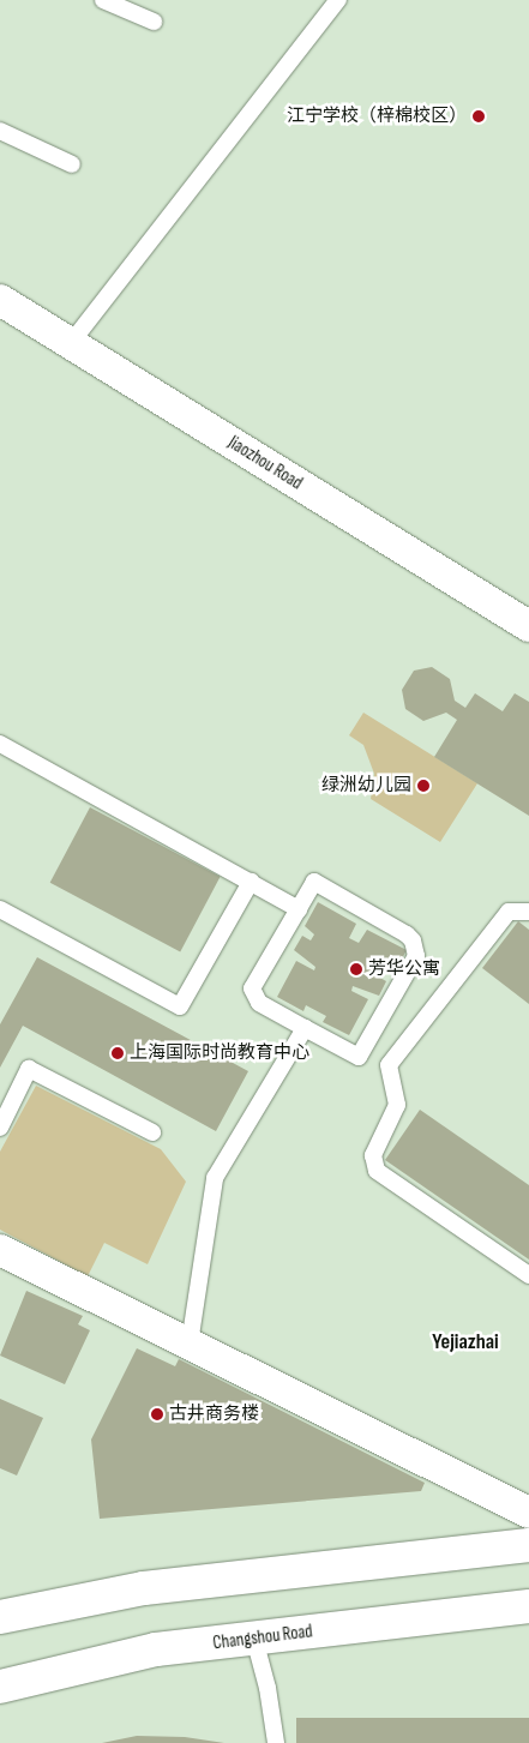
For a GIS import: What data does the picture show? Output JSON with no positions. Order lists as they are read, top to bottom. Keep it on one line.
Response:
{"streets":{"main road":["Changshou Road"],"street":["Jiaozhou Road"]},"districts":["Yejiazhai"],"places":["江宁学校（梓棉校区）","绿洲幼儿园","芳华公寓","上海国际时尚教育中心","古井商务楼"]}
